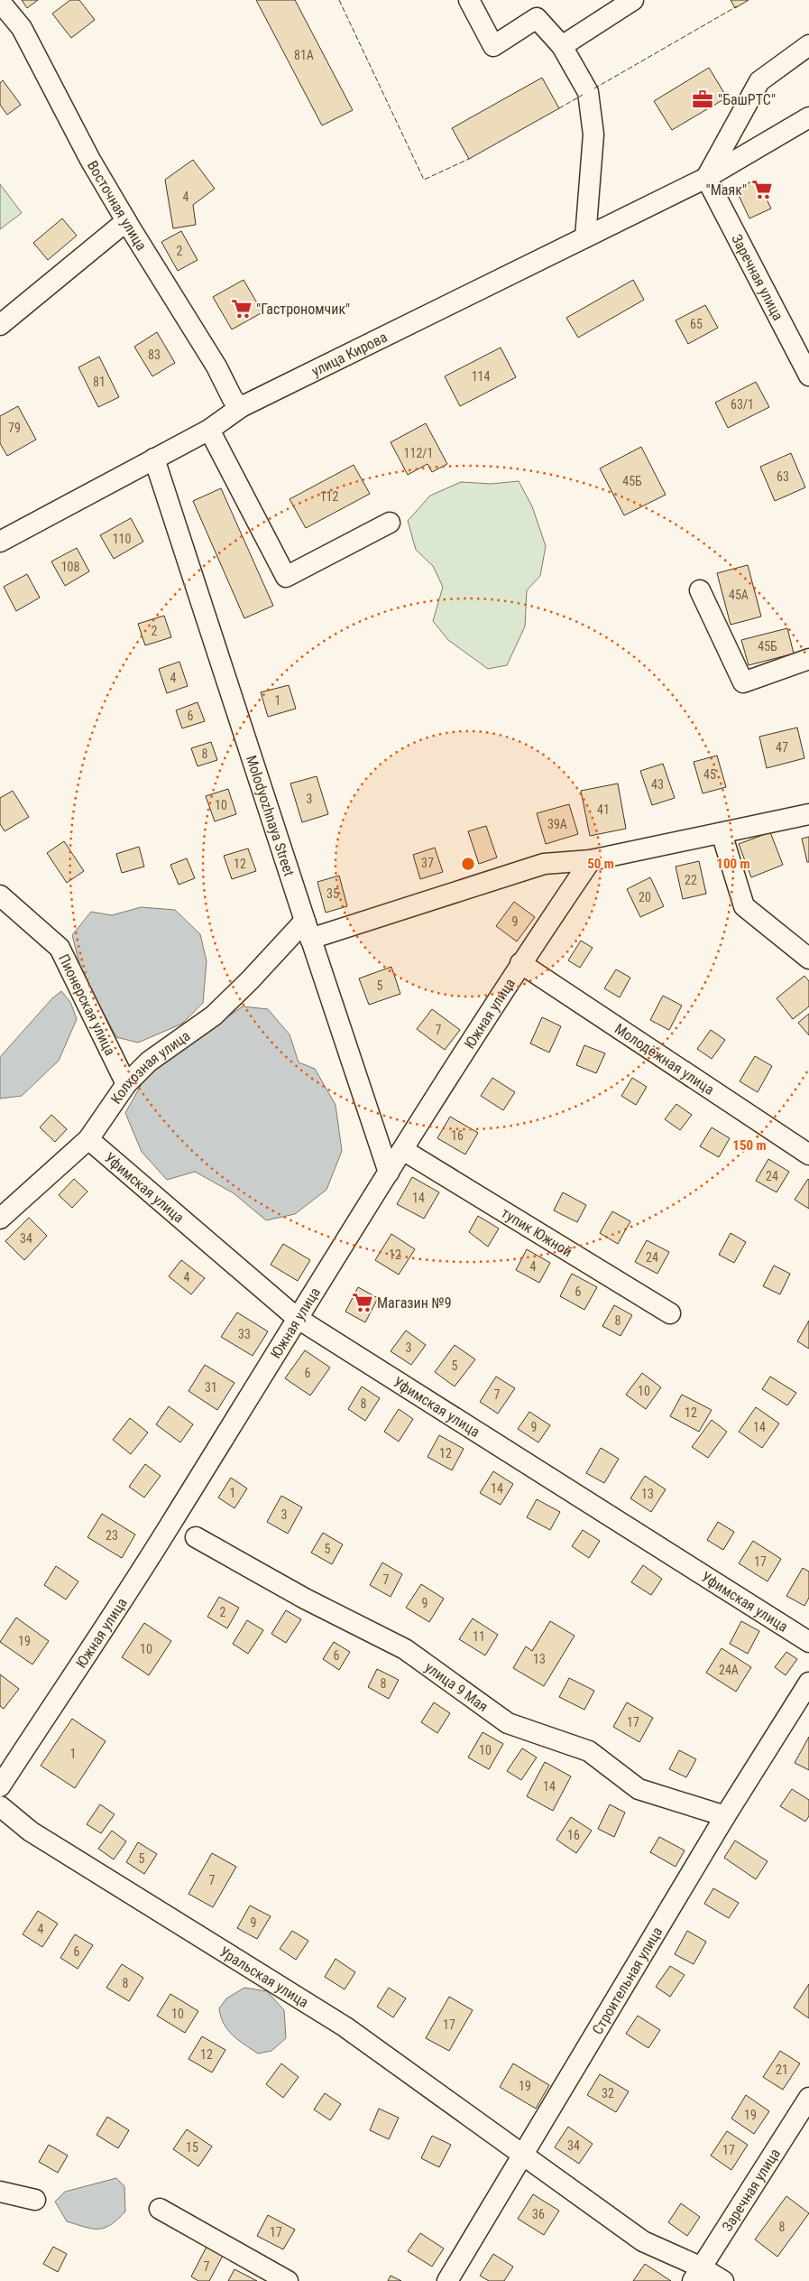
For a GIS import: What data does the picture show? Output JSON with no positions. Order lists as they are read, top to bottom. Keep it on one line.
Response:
{"streets":{"street":["Восточная улица","Заречная улица","улица Кирова","Molodyozhnaya Street","Пионерская улица","Южная улица","Молодёжная улица","Колхозная улица","Уфимская улица","тупик Южной","улица 9 Мая","Уральская улица","Строительная улица"]},"crossings":[["Восточная улица","улица Кирова"],["Заречная улица","улица Кирова"],["Заречная улица","Уральская улица"],["улица Кирова","Molodyozhnaya Street"],["Molodyozhnaya Street","Южная улица"],["Molodyozhnaya Street","Колхозная улица"],["Пионерская улица","Колхозная улица"],["Южная улица","Молодёжная улица"],["Южная улица","Уфимская улица"],["Южная улица","тупик Южной"],["Колхозная улица","Уфимская улица"],["улица 9 Мая","Строительная улица"],["Уральская улица","Строительная улица"]],"places":{"office":["\"БашРТС\""],"supermarket":["\"Маяк\"","\"Гастрономчик\"","Магазин №9"]},"house_numbers":["81А","4","2","65","83","114","81","63/1","79","112/1","63","45Б","112","110","108","45А","2","45Б","4","1","6","47","8","45","43","3","10","41","39А","37","12","22","35","20","9","5","7","16","24","14","34","12","24","4","4","6","8","33","3","5","6","31","10","7","8","12","9","14","12","14","1","13","3","23","5","17","7","9","2","11","19","10","6","13","24А","8","17","10","1","14","16","5","7","9","4","6","8","10","17","12","21","19","32","19","34","15","17","36","8","17","7"],"rings":["50 m","100 m","150 m"]}
